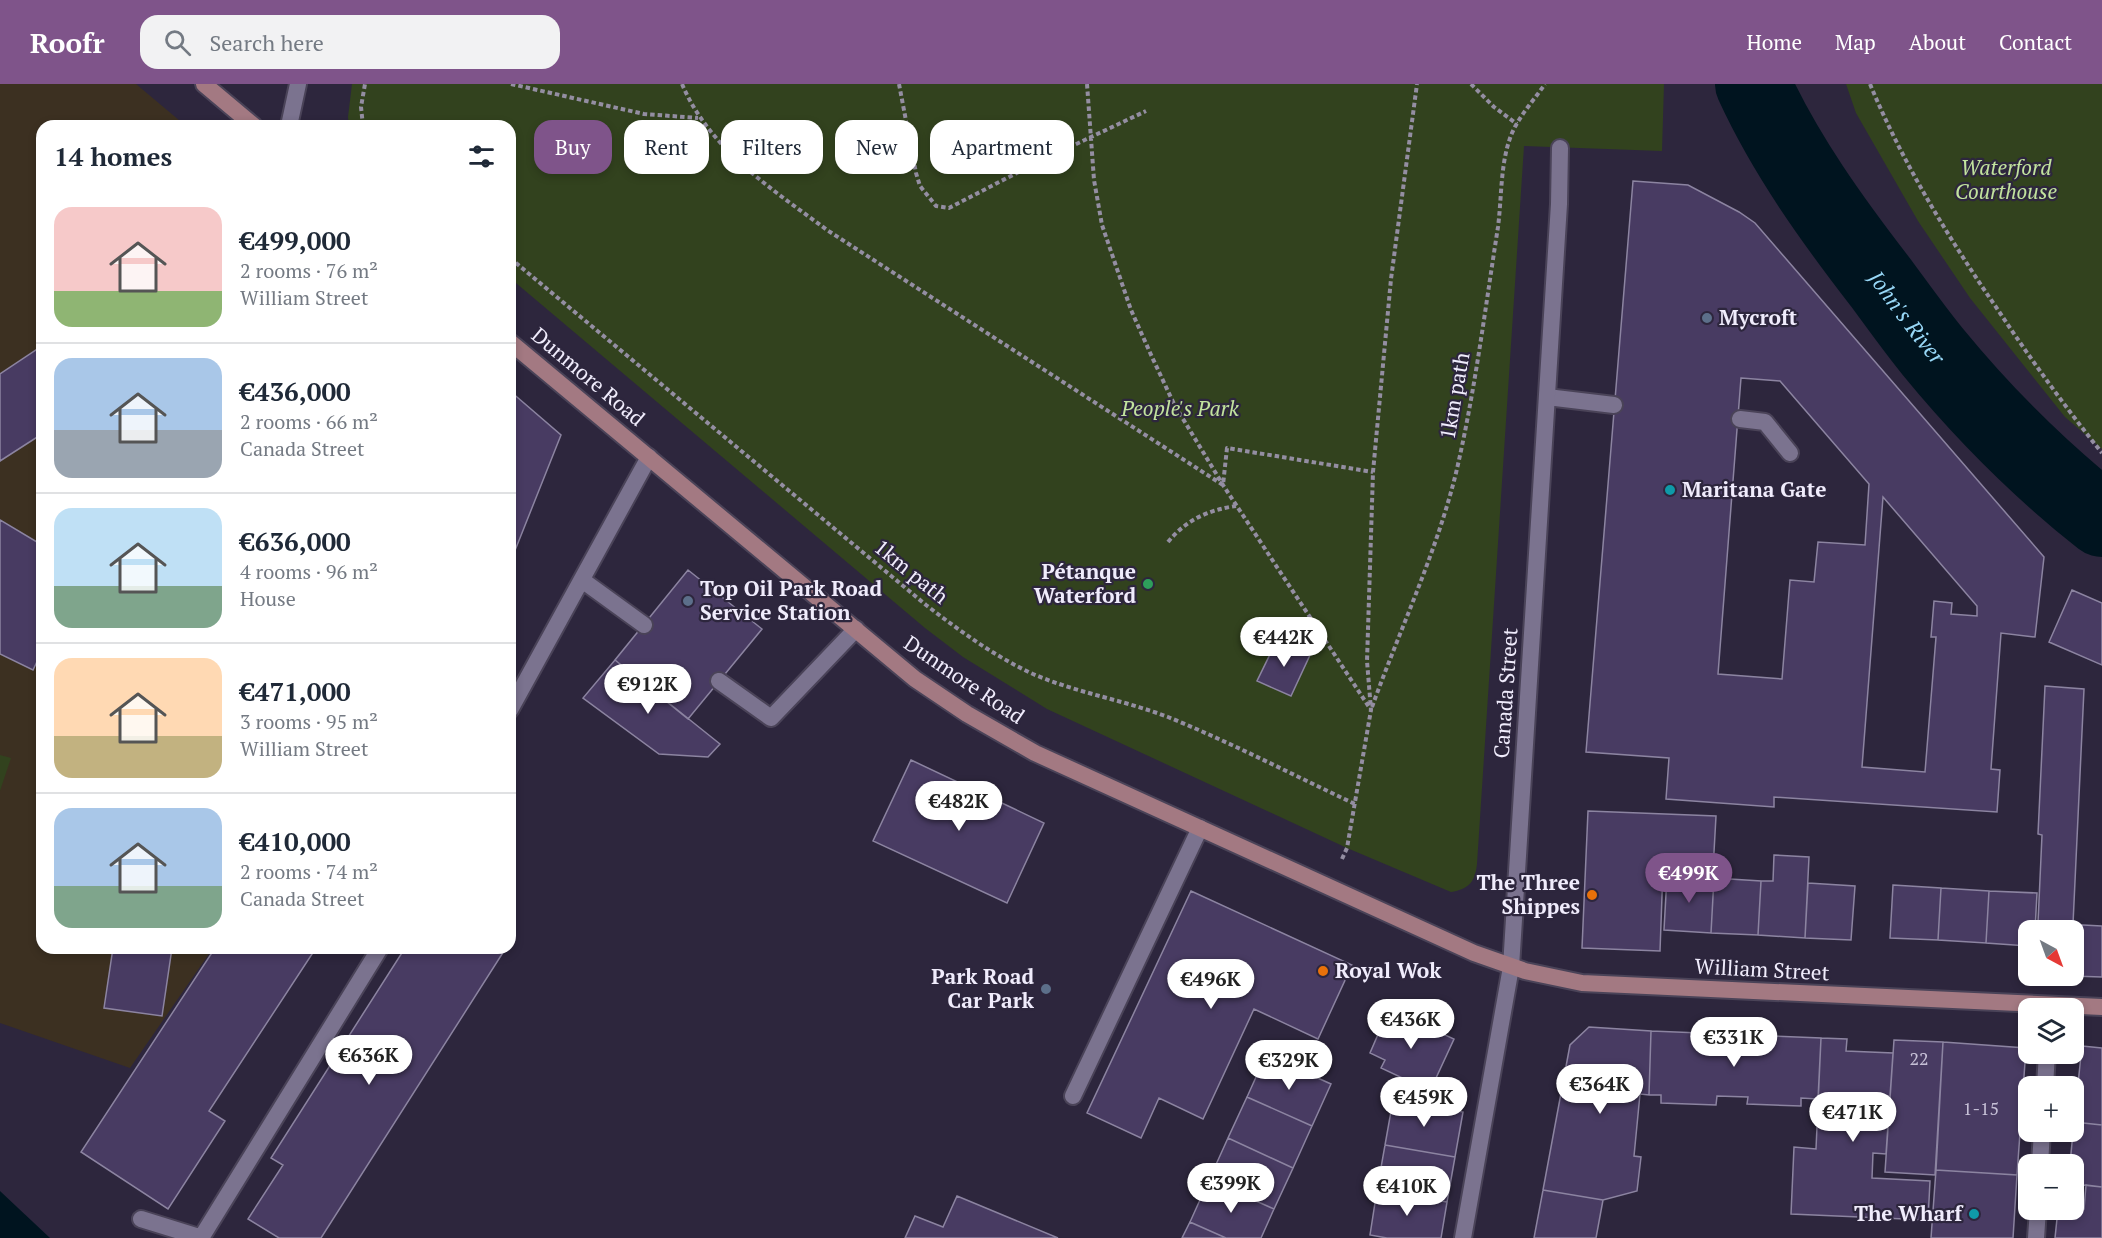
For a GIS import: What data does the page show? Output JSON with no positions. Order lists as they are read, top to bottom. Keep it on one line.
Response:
{"streets":{"main road":["Dunmore Road","William Street"],"street":["Canada Street"],"path":["1km path"]},"crossings":[["Dunmore Road","William Street"],["Canada Street","William Street"]],"water":["John's River"],"parks":["Waterford Courthouse","People's Park"],"places":["Mycroft","Maritana Gate","Pétanque Waterford","Top Oil Park Road Service Station","The Three Shippes","Royal Wok","Park Road Car Park","The Wharf"],"house_numbers":["22","1-15"],"north":"bottom right","page":{"header":"Roofr","search":"Search here","nav":["Home","Map","About","Contact"],"chip":["Buy","Rent","Filters","New","Apartment"],"heading":"14 homes","list":[{"name":"€499,000","note":"2 rooms · 76 m² · William Street"},{"name":"€436,000","note":"2 rooms · 66 m² · Canada Street"},{"name":"€636,000","note":"4 rooms · 96 m² · House"},{"name":"€471,000","note":"3 rooms · 95 m² · William Street"},{"name":"€410,000","note":"2 rooms · 74 m² · Canada Street"}],"price":["€442K","€912K","€482K","€499K","€496K","€436K","€331K","€636K","€329K","€364K","€459K","€471K","€399K","€410K"],"map_buttons":["+","−"]}}
